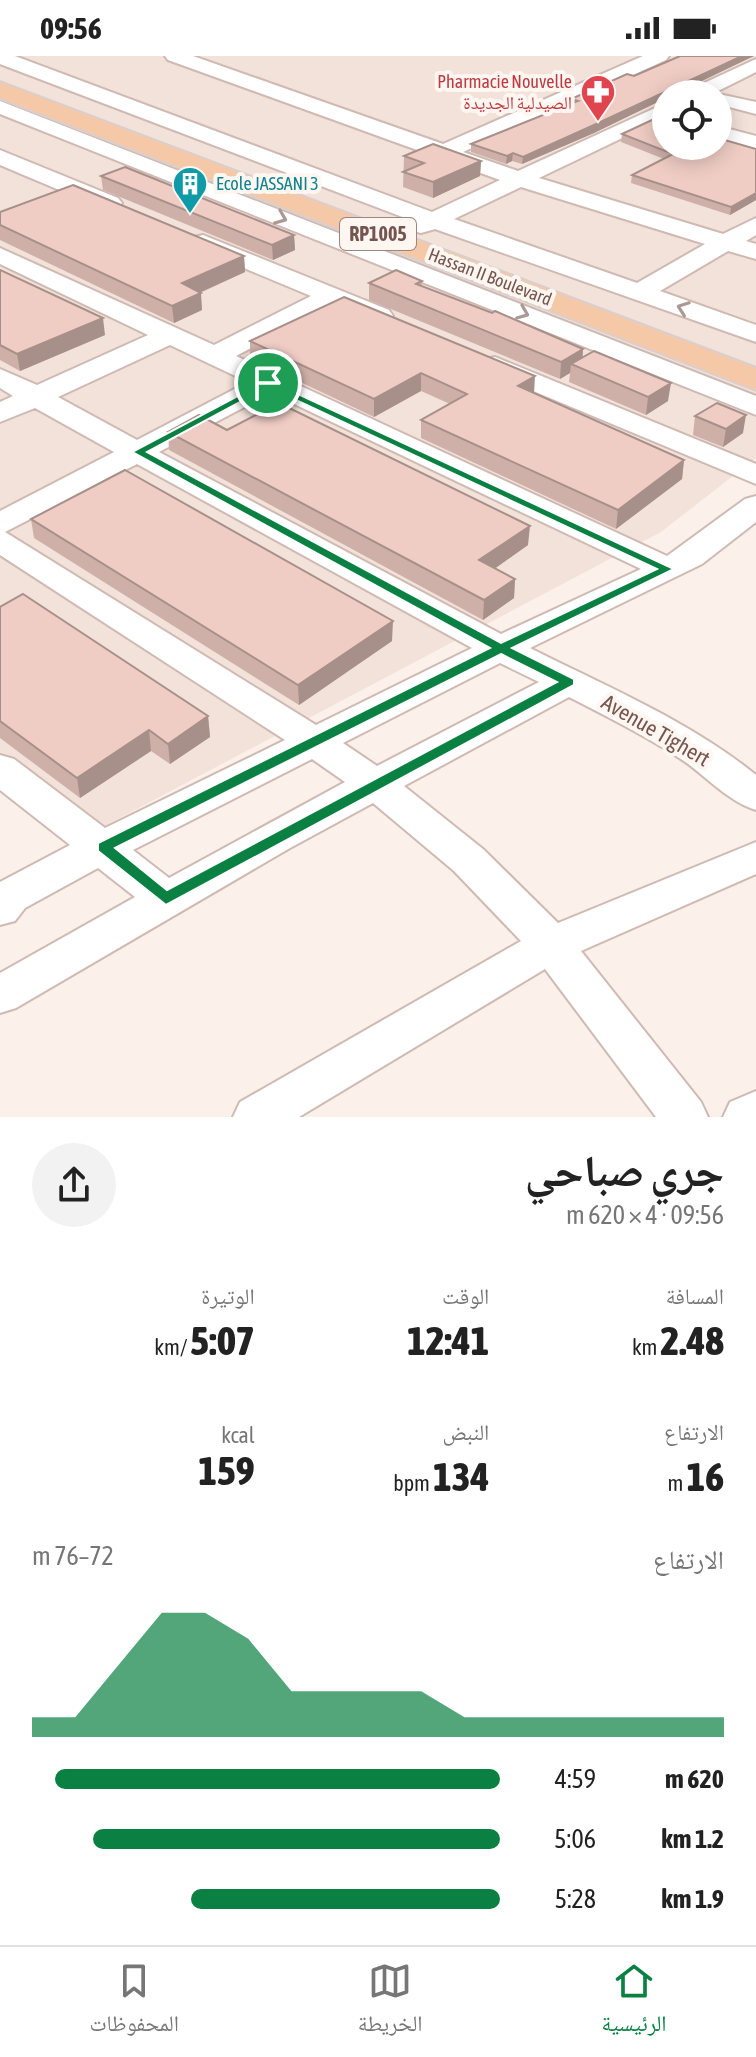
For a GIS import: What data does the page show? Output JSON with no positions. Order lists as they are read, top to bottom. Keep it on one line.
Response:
{"streets":{"main road":["RP1005","Hassan II Boulevard"],"street":["Avenue Tighert"]},"places":{"pharmacy":["Pharmacie Nouvelle الصيدلية الجديدة"],"building":["Ecole JASSANI 3"]},"page":{"status":"09:56","heading":["جري صباحي","09:56 · 4 × 620 m"],"stats":[["المسافة","2.48 km"],["الوقت","12:41"],["الوتيرة","5:07 /km"],["الارتفاع","16 m"],["النبض","134 bpm"],["kcal","159"]],"chart":["الارتفاع","72–76 m"],"list":[{"name":"620 m","note":"4:59"},{"name":"1.2 km","note":"5:06"},{"name":"1.9 km","note":"5:28"}],"tabs":["الرئيسية","الخريطة","المحفوظات"]}}
